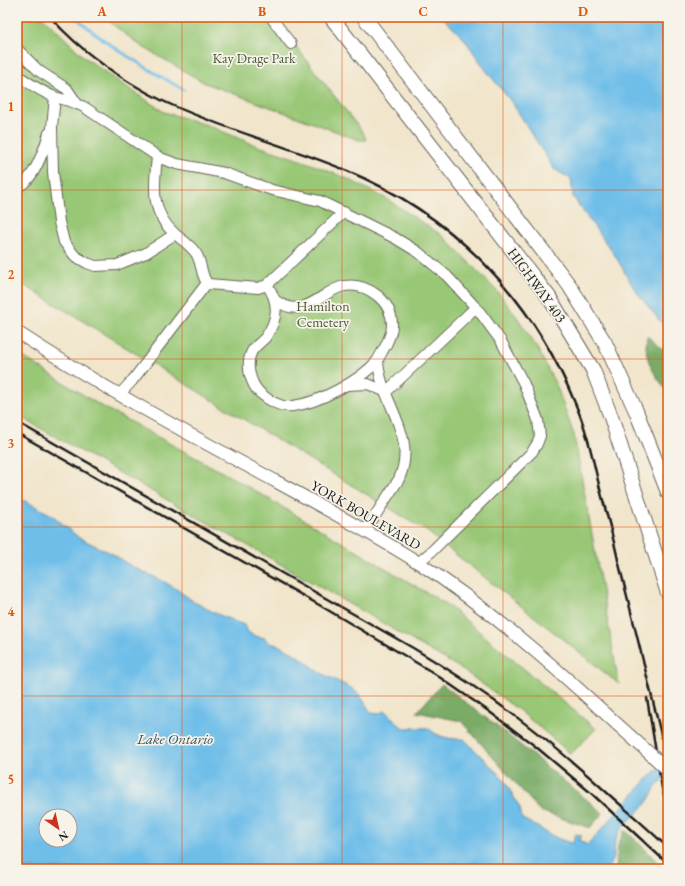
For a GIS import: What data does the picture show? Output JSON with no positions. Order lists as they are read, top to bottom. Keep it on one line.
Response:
{"streets":{"highway":["HIGHWAY 403"],"main road":["YORK BOULEVARD"]},"water":["Lake Ontario"],"parks":["Kay Drage Park","Hamilton Cemetery"],"north":"bottom right","grid":{"columns":["A","B","C","D"],"rows":["1","2","3","4","5"]}}
